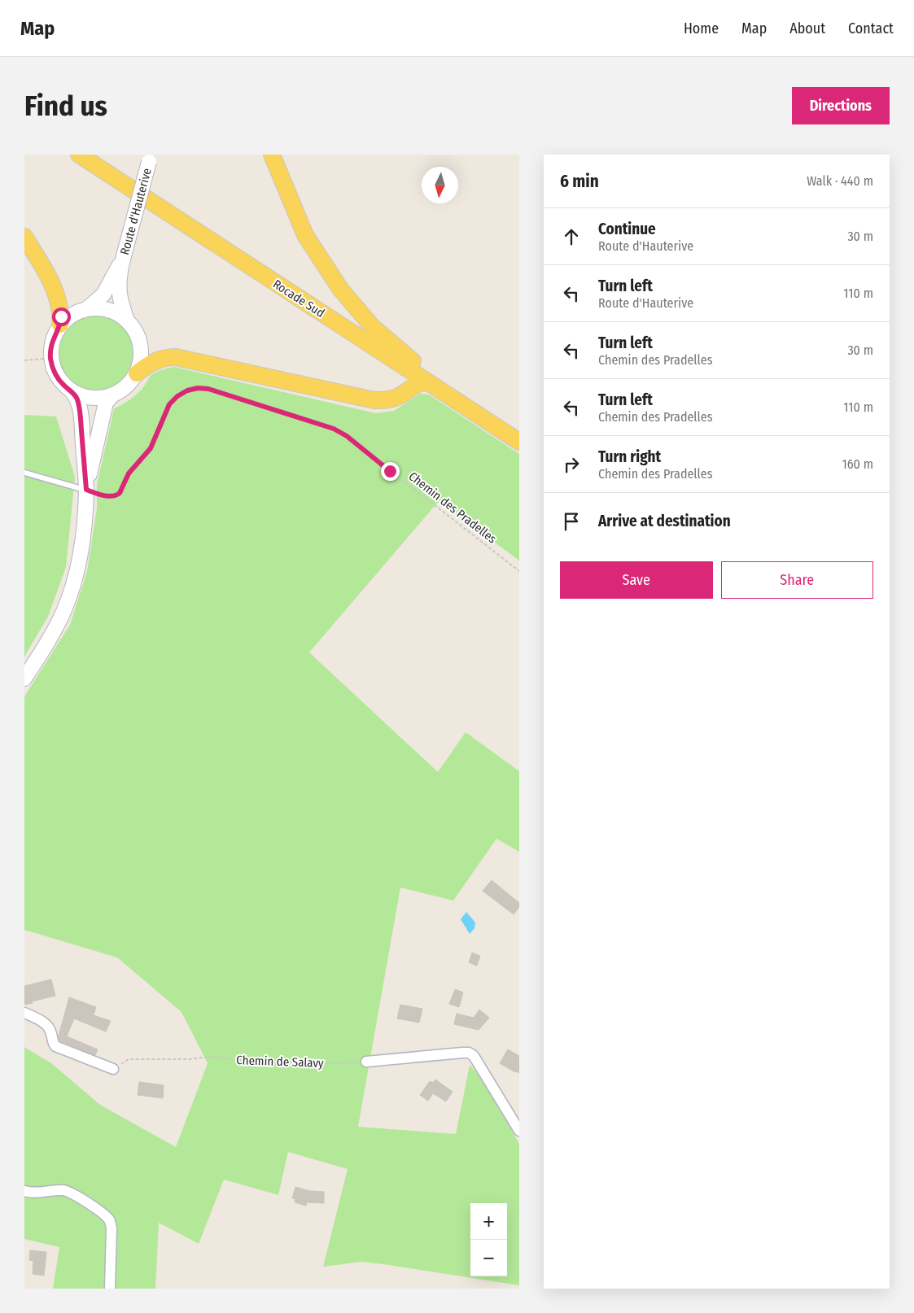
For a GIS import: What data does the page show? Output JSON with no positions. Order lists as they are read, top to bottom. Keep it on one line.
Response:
{"streets":{"main road":["Rocade Sud"],"street":["Route d'Hauterive"],"path":["Chemin des Pradelles","Chemin de Salavy"]},"crossings":[["Route d'Hauterive","Chemin des Pradelles"]],"north":"bottom","page":{"header":"Map","nav":["Home","Map","About","Contact"],"buttons":["Directions",["Save","Share"]],"title":"Find us","heading":["6 min","Walk · 440 m"],"list":[["Continue","Route d'Hauterive","30 m"],["Turn left","Route d'Hauterive","110 m"],["Turn left","Chemin des Pradelles","30 m"],["Turn left","Chemin des Pradelles","110 m"],["Turn right","Chemin des Pradelles","160 m"],"Arrive at destination"],"map_buttons":["+","−"]}}
